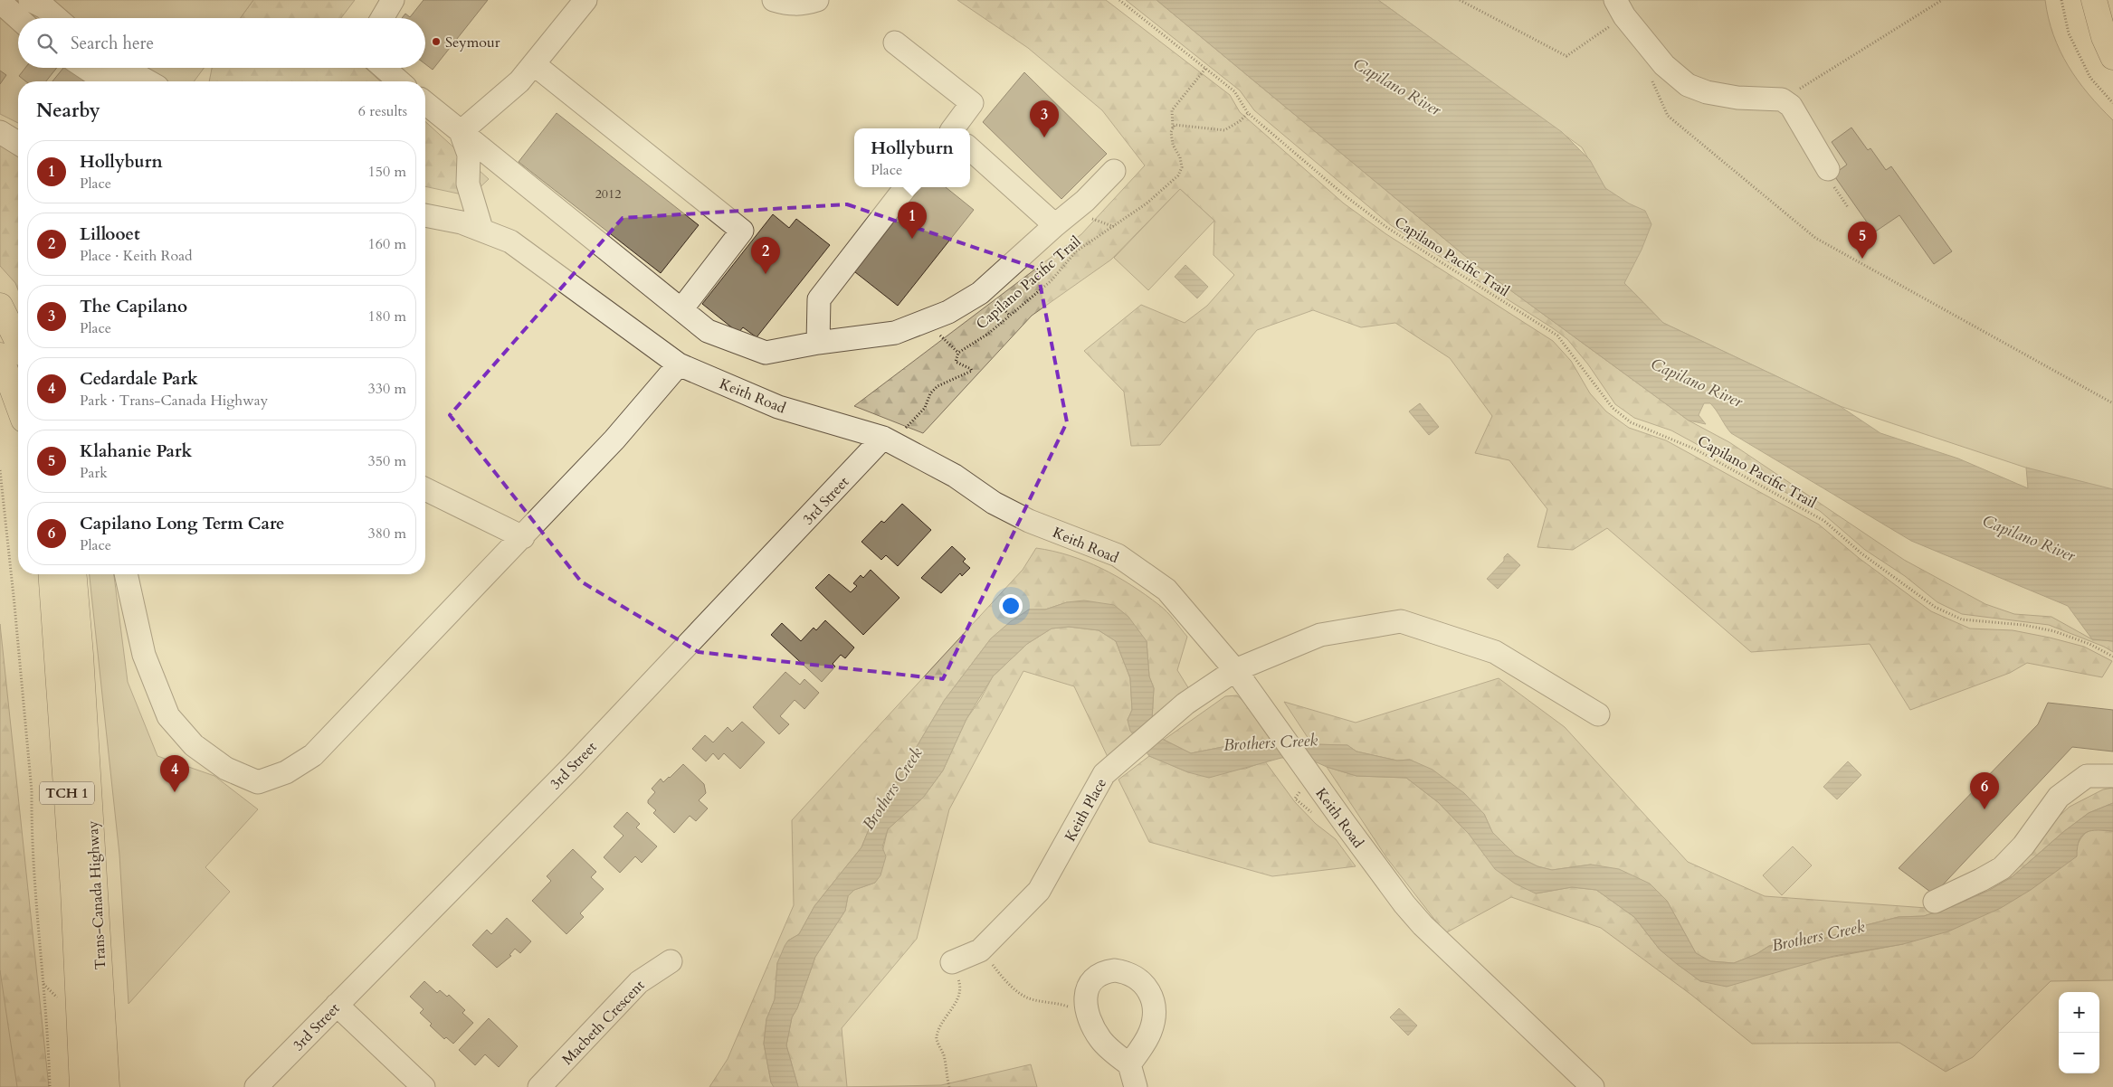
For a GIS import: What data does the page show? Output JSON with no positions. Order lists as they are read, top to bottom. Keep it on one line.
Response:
{"streets":{"highway":["TCH 1","Trans-Canada Highway"],"street":["Keith Road","3rd Street","Keith Place","Macbeth Crescent"],"path":["Capilano Pacific Trail"]},"crossings":[["Keith Road","3rd Street"],["Keith Road","Keith Place"]],"water":["Capilano River","Brothers Creek"],"places":["Seymour"],"house_numbers":["2012"],"page":{"search":"Search here","heading":["Nearby","6 results"],"pins":["3","1","5","2","4","6"],"popup":["Hollyburn","Place"],"list":[{"mark":"1","name":"Hollyburn","note":"Place","value":"150 m"},{"mark":"2","name":"Lillooet","note":"Place · Keith Road","value":"160 m"},{"mark":"3","name":"The Capilano","note":"Place","value":"180 m"},{"mark":"4","name":"Cedardale Park","note":"Park · Trans-Canada Highway","value":"330 m"},{"mark":"5","name":"Klahanie Park","note":"Park","value":"350 m"},{"mark":"6","name":"Capilano Long Term Care","note":"Place","value":"380 m"}],"map_buttons":["+","−"]}}
